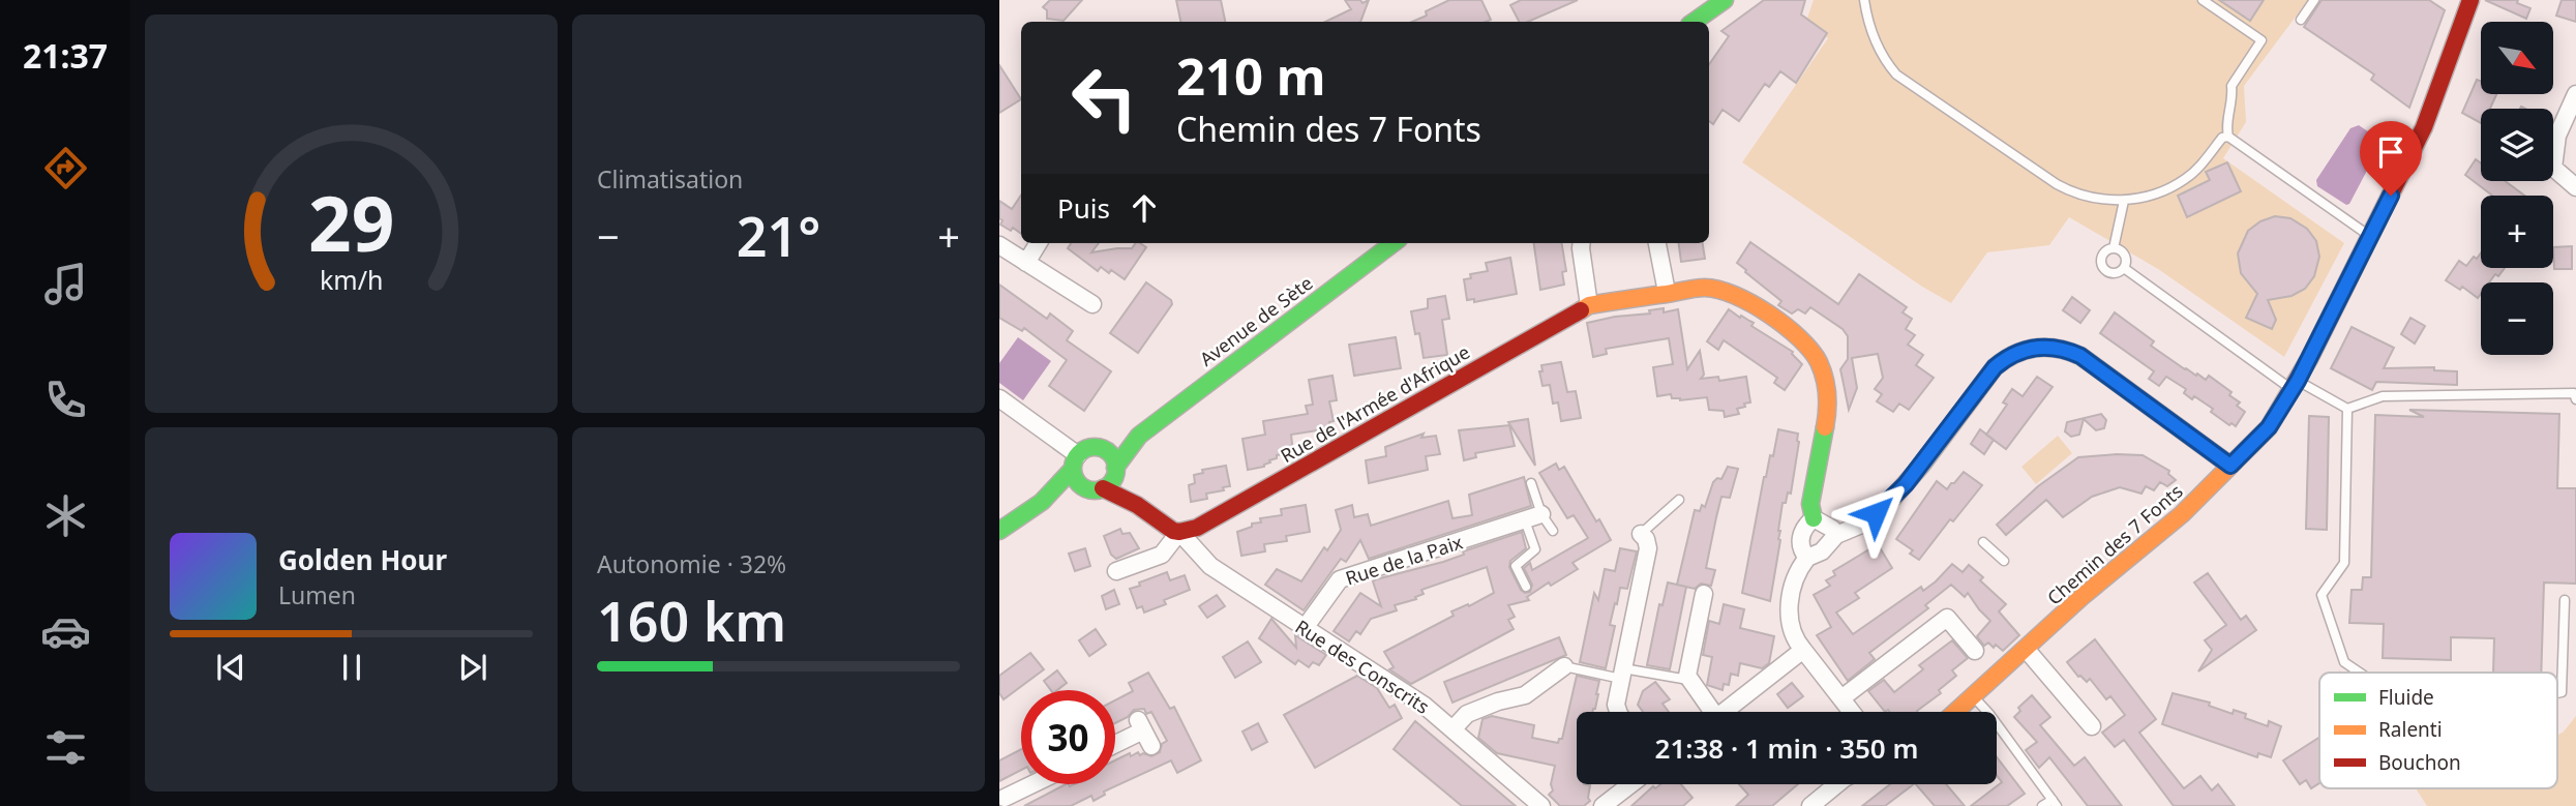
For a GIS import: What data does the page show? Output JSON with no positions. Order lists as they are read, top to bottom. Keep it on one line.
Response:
{"streets":{"street":["Avenue de Sète","Rue de l'Armée d'Afrique","Chemin des 7 Fonts","Rue de la Paix","Rue des Conscrits"]},"crossings":[["Rue de l'Armée d'Afrique","Rue des Conscrits"],["Rue de la Paix","Rue des Conscrits"]],"legend":["Fluide","Ralenti","Bouchon"],"north":"bottom right","page":{"tabs":"21:37","tile":["Climatisation",["Autonomie · 32%","160 km"]],"map_buttons":["+","−"],"turn":["210 m","Chemin des 7 Fonts"],"then":"Puis","heat":["−","21°","+"],"song":["Golden Hour","Lumen"],"limit":"30","trip":"21:38 · 1 min · 350 m","gauge":["29","km/h"]}}
